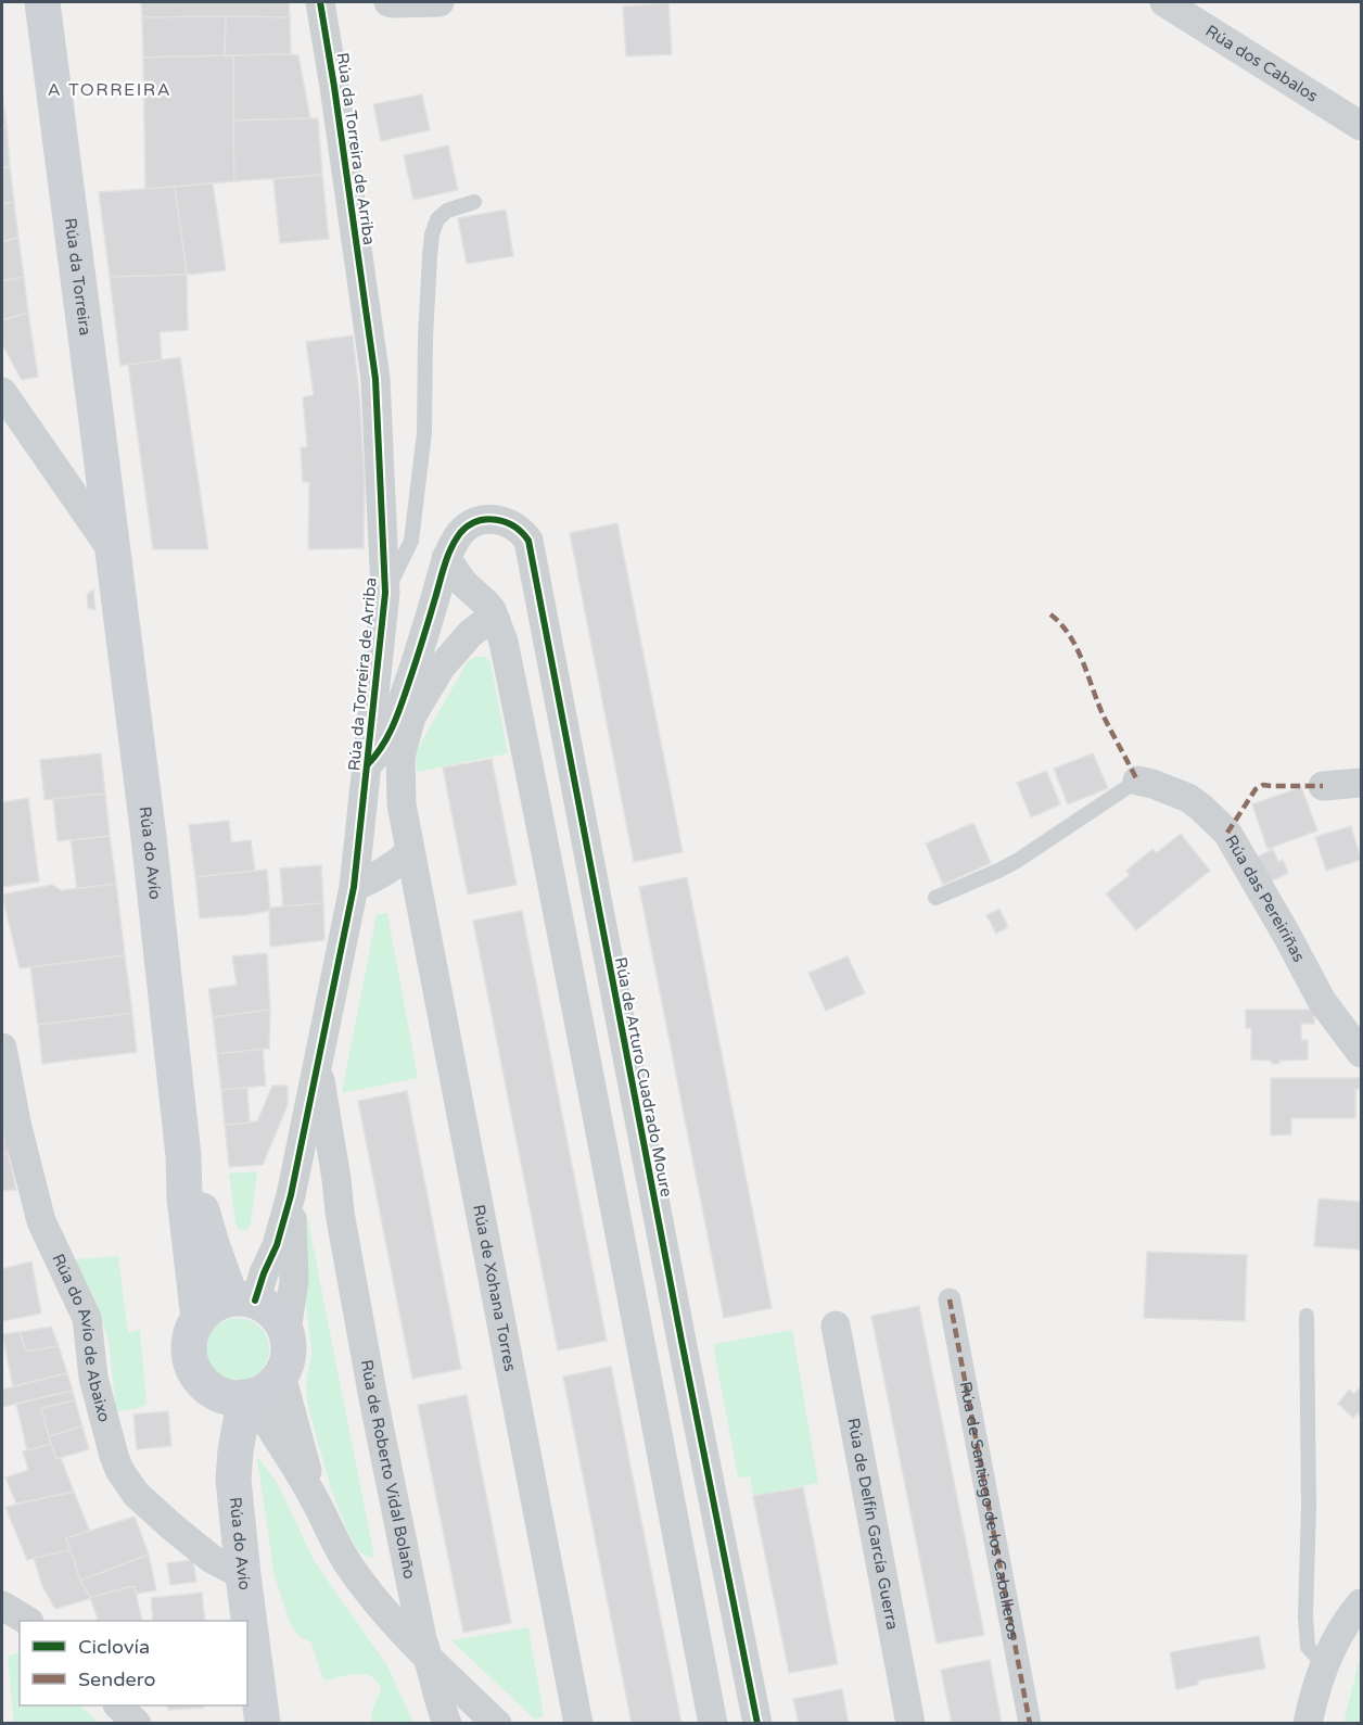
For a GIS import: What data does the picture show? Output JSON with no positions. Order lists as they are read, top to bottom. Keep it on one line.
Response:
{"streets":{"main road":["Rúa da Torreira","Rúa do Avío"],"street":["Rúa dos Cabalos","Rúa da Torreira de Arriba","Rúa das Pereiriñas","Rúa de Arturo Cuadrado Moure","Rúa de Xohana Torres","Rúa do Avío de Abaixo","Rúa de Roberto Vidal Bolaño","Rúa de Santiago de los Caballeros","Rúa de Delfín García Guerra"]},"crossings":[["Rúa da Torreira de Arriba","Rúa do Avío"],["Rúa da Torreira de Arriba","Rúa de Roberto Vidal Bolaño"],["Rúa da Torreira","Rúa do Avío"],["Rúa do Avío","Rúa do Avío de Abaixo"]],"districts":["A TORREIRA"],"legend":["Ciclovía","Sendero"]}
